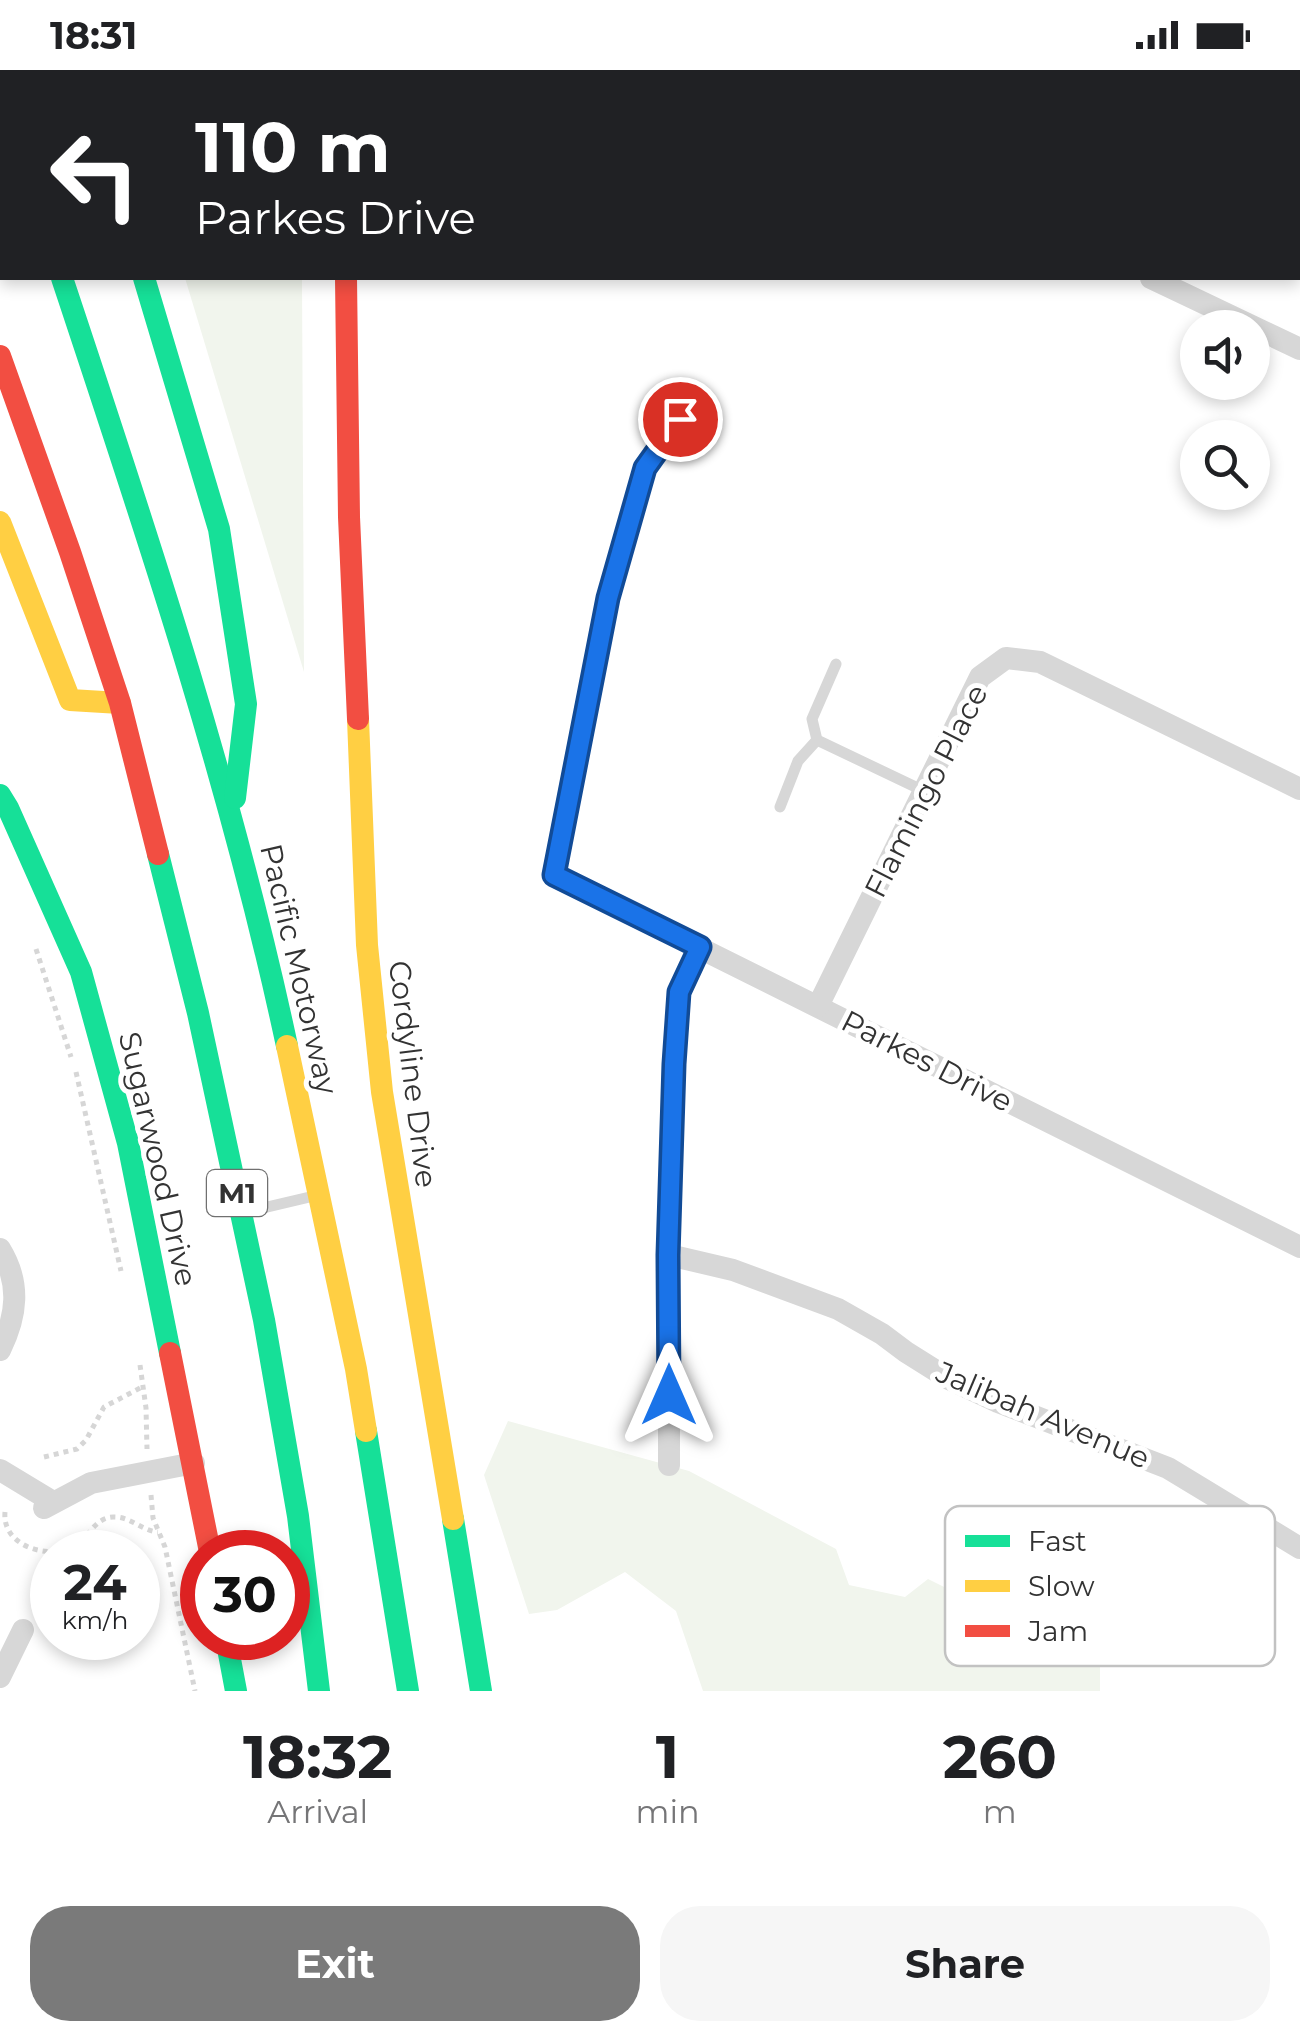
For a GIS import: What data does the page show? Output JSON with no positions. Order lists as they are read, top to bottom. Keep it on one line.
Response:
{"streets":{"main road":["Pacific Motorway","Cordyline Drive","Sugarwood Drive","M1"],"street":["Flamingo Place","Parkes Drive","Jalibah Avenue"]},"crossings":[["Flamingo Place","Parkes Drive"]],"legend":["Fast","Slow","Jam"],"page":{"status":"18:31","turn":["110 m","Parkes Drive"],"speed":"24 km/h","limit":"30","eta":["18:32","Arrival","1","min","260","m"],"buttons":["Exit","Share"]}}
